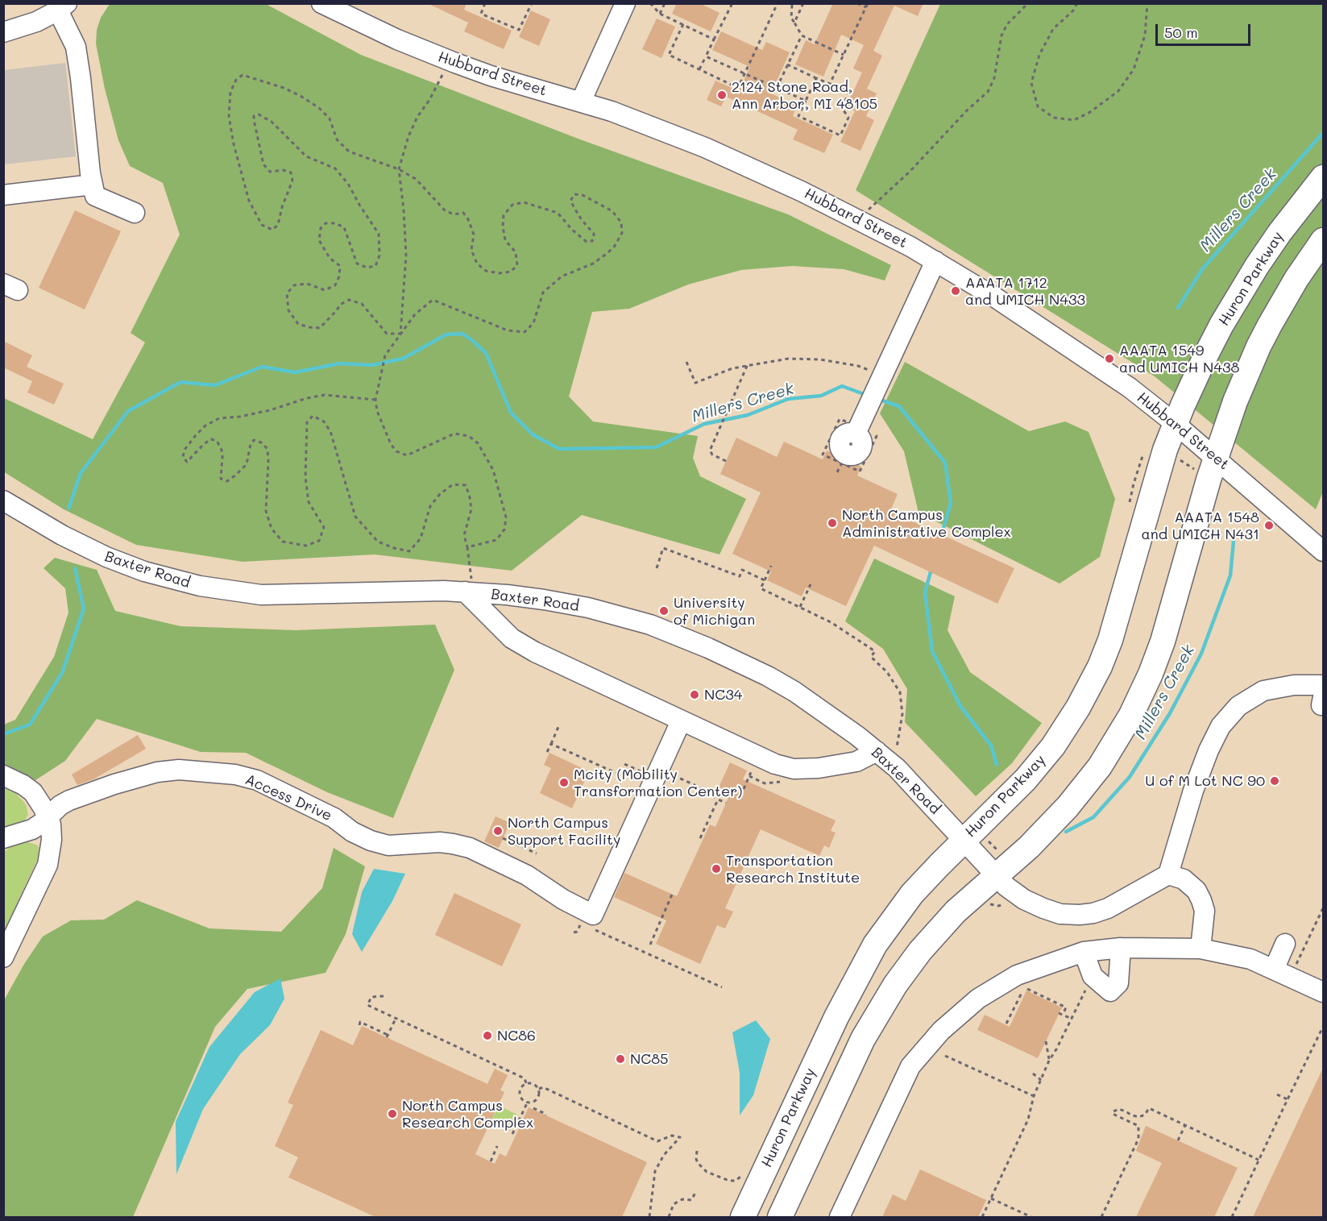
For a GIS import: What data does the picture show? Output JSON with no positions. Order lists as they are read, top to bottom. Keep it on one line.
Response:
{"streets":{"main road":["Huron Parkway"],"street":["Hubbard Street","Baxter Road","Access Drive"]},"crossings":[["Hubbard Street","Huron Parkway"],["Huron Parkway","Baxter Road"]],"water":["Millers Creek"],"places":["2124 Stone Road, Ann Arbor, MI 48105","AAATA 1712 and UMICH N433","AAATA 1549 and UMICH N438","North Campus Administrative Complex","AAATA 1548 and UMICH N431","University of Michigan","NC34","U of M Lot NC 90","Mcity (Mobility Transformation Center)","North Campus Support Facility","Transportation Research Institute","NC86","NC85","North Campus Research Complex"],"scale_bar":"50 m"}
